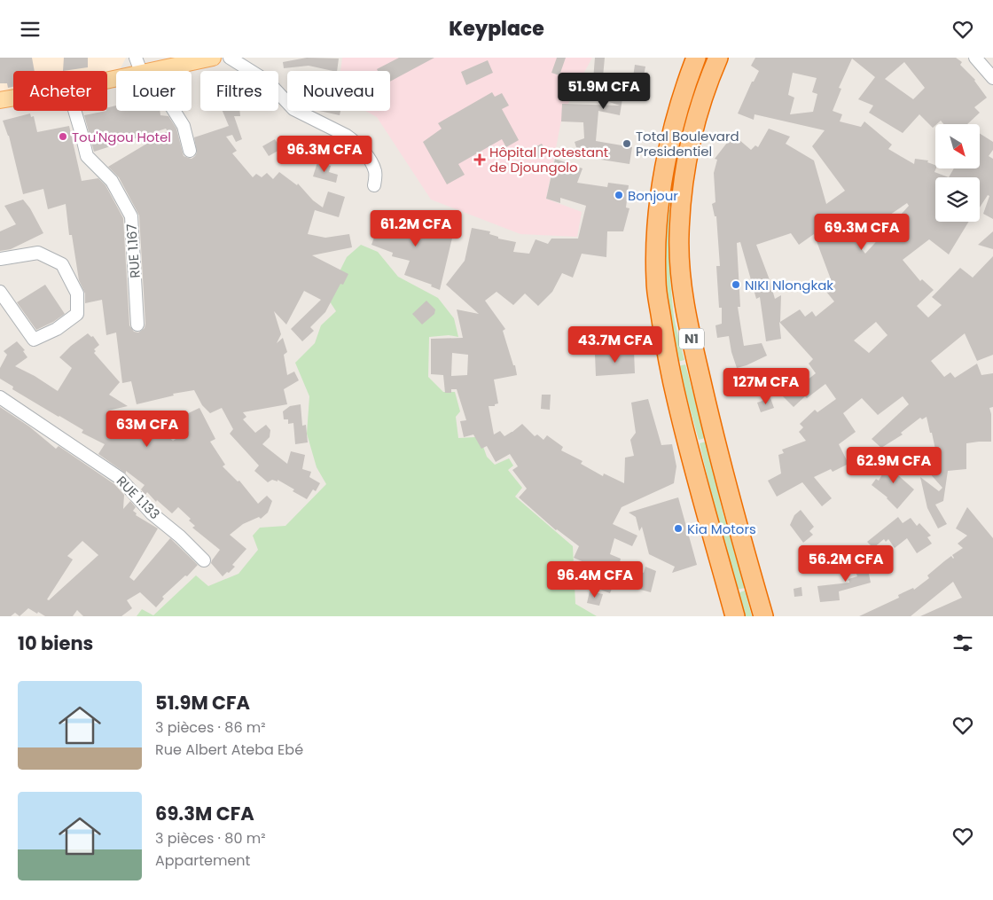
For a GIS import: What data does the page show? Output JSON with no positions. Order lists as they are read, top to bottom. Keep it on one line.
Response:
{"streets":{"highway":["N1"],"street":["RUE 1.167","RUE 1.133"]},"places":{"other":["Tou'Ngou Hotel","Total Boulevard Presidentiel","Bonjour","NIKI Nlongkak","Kia Motors"],"health":["Hôpital Protestant de Djoungolo"]},"north":"bottom right","page":{"header":"Keyplace","chip":["Acheter","Louer","Filtres","Nouveau"],"price":["51.9M CFA","96.3M CFA","61.2M CFA","69.3M CFA","43.7M CFA","127M CFA","63M CFA","62.9M CFA","56.2M CFA","96.4M CFA"],"heading":"10 biens","list":[{"name":"51.9M CFA","note":"3 pièces · 86 m² · Rue Albert Ateba Ebé"},{"name":"69.3M CFA","note":"3 pièces · 80 m² · Appartement"}]}}
